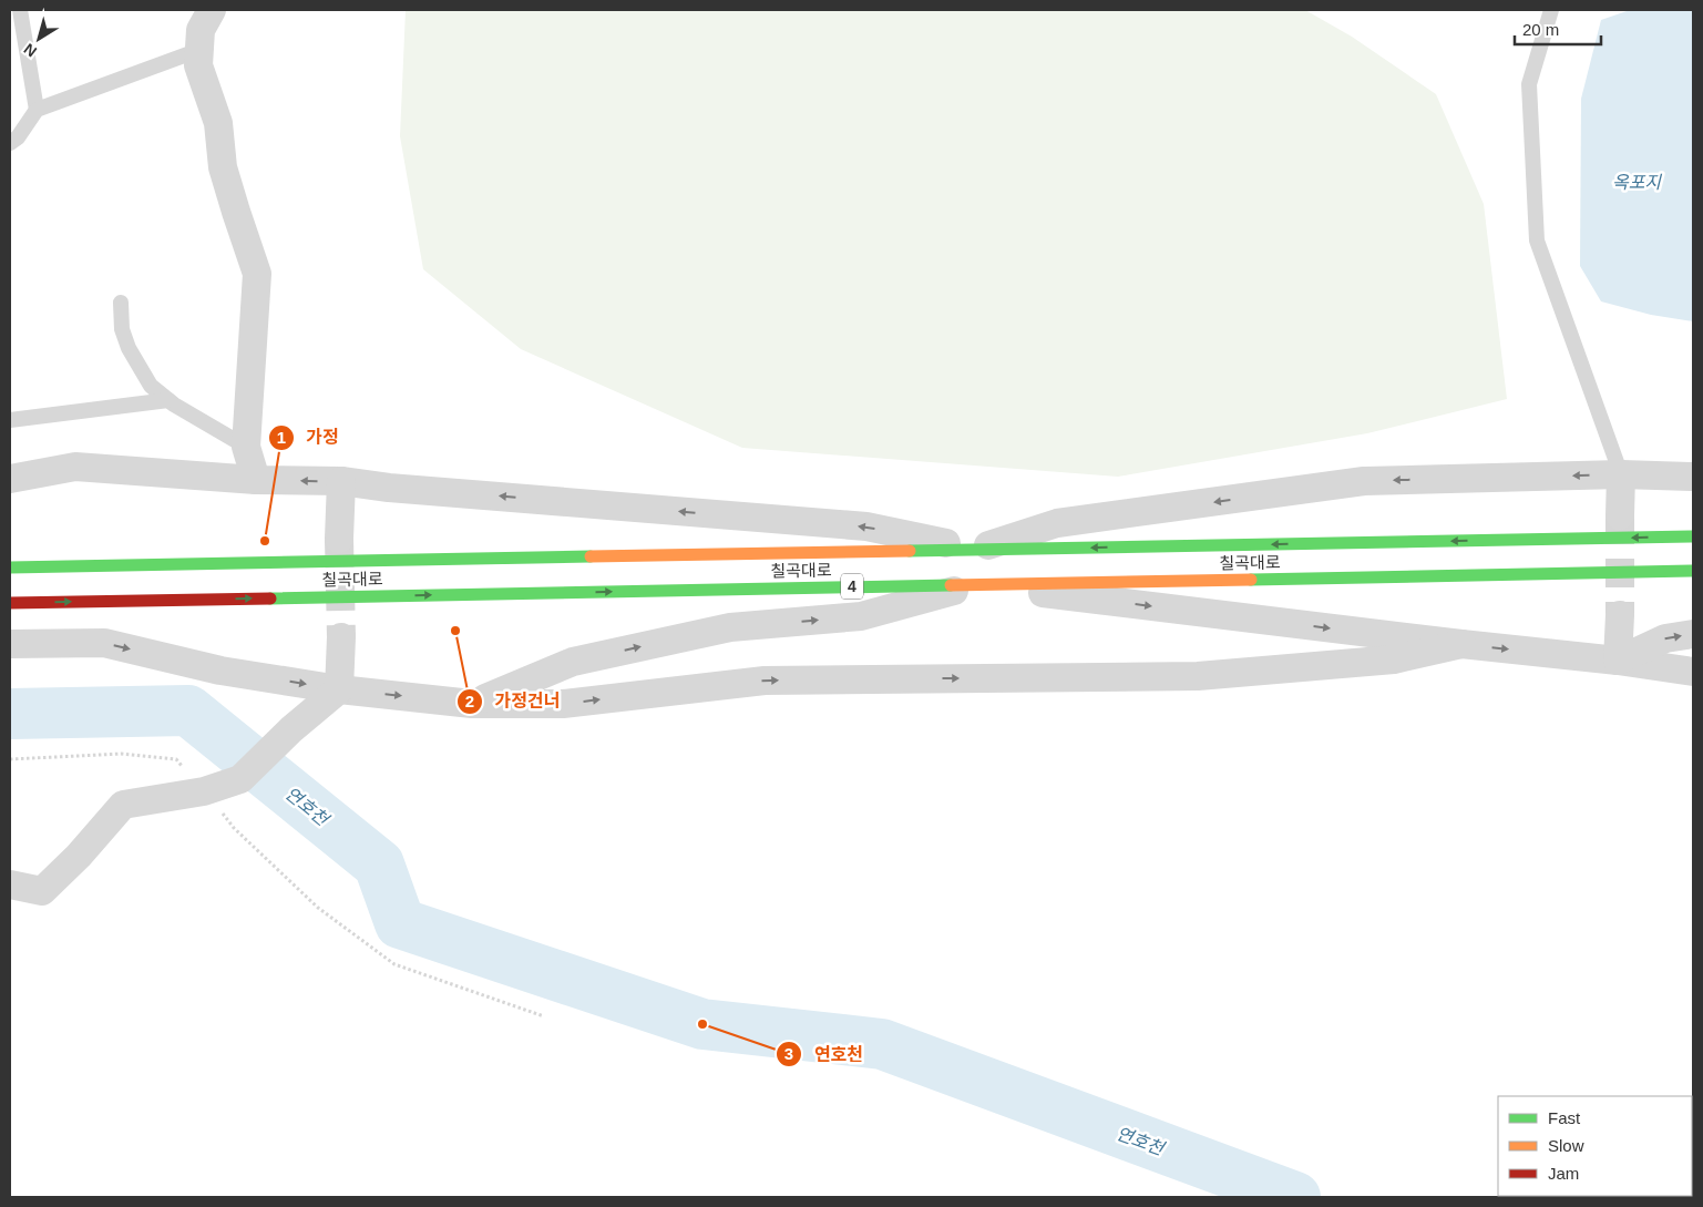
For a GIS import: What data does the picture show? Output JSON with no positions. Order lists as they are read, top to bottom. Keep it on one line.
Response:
{"streets":{"highway":["칠곡대로","4"]},"water":["옥포지","연호천"],"places":["가정","가정건너","연호천"],"legend":["Fast","Slow","Jam"],"scale_bar":"20 m","north":"bottom left"}
